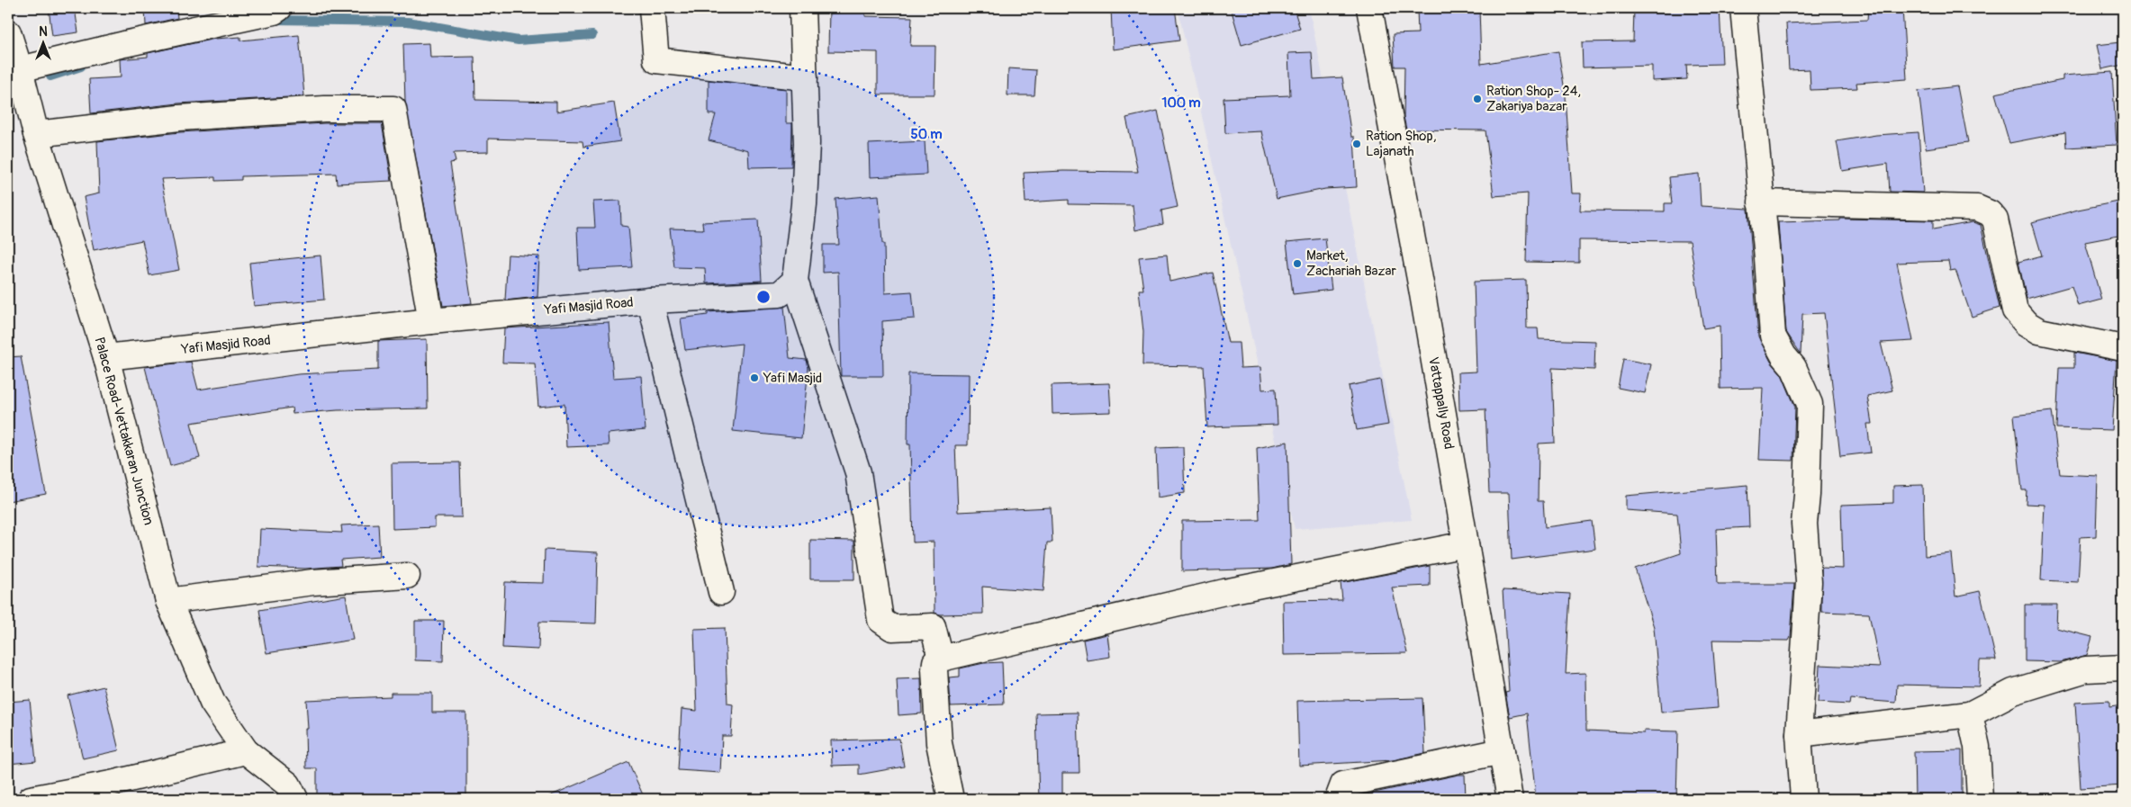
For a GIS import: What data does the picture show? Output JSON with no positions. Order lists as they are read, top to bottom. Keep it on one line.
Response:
{"streets":{"street":["Yafi Masjid Road","Vattappally Road","Palace Road-Vettakkaran Junction"]},"crossings":[["Yafi Masjid Road","Palace Road-Vettakkaran Junction"]],"places":["Ration Shop- 24, Zakariya bazar","Ration Shop, Lajanath","Market, Zachariah Bazar","Yafi Masjid"],"north":"top","rings":["100 m","50 m"]}
